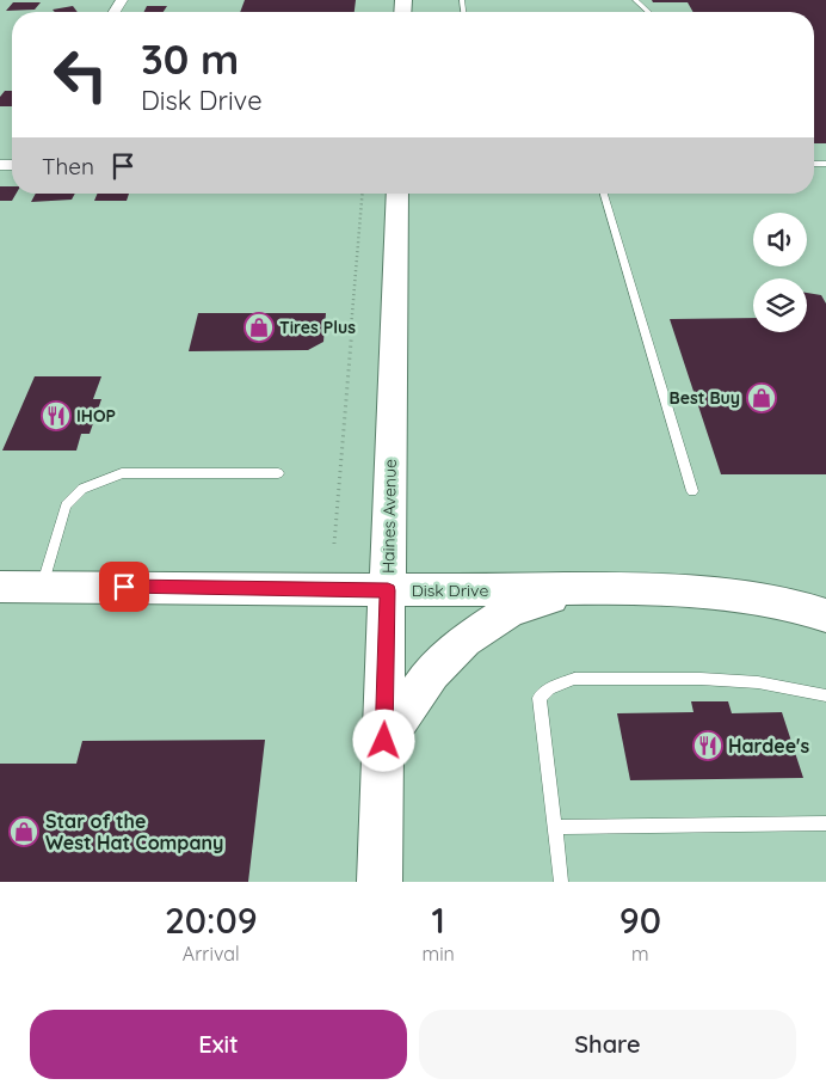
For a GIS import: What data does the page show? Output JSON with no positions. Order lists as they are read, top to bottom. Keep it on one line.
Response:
{"streets":{"main road":["Haines Avenue","Disk Drive"]},"crossings":[["Haines Avenue","Disk Drive"]],"places":{"shop":["Tires Plus","Best Buy","Star of the West Hat Company"],"restaurant":["IHOP","Hardee's"]},"page":{"turn":["30 m","Disk Drive"],"then":"Then","eta":["20:09","Arrival","1","min","90","m"],"buttons":["Exit","Share"]}}
